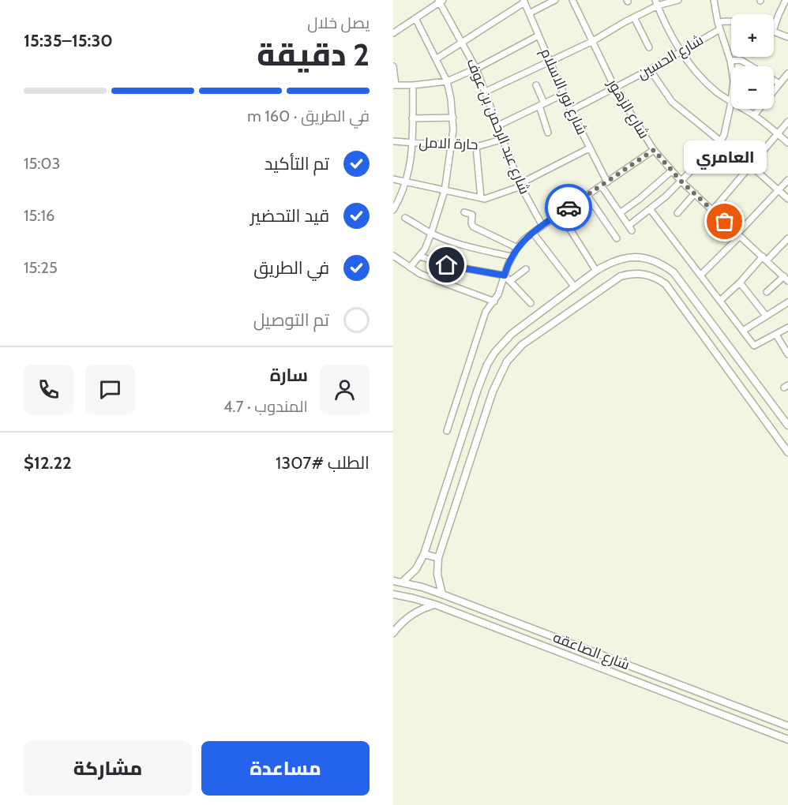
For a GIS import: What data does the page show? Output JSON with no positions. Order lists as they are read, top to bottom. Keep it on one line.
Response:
{"streets":{"street":["شارع الحسين","شارع نور الاسلام","شارع الزهور","شارع عبد الرحمن بن عوف","حارة الامل","شارع الصاعقه"]},"crossings":[["شارع الحسين","شارع نور الاسلام"],["شارع الحسين","شارع الزهور"],["شارع عبد الرحمن بن عوف","حارة الامل"]],"places":["العامري"],"page":{"heading":["2 دقيقة","يصل خلال","15:30–15:35"],"panel":["سارة","المندوب · 4.7","الطلب #1307","$12.22"],"map_buttons":["+","−"],"bar":"في الطريق · 160 m","list":[["تم التأكيد","15:03"],["قيد التحضير","15:16"],["في الطريق","15:25"],"تم التوصيل"],"bubble":"العامري","buttons":["مساعدة","مشاركة"]}}
